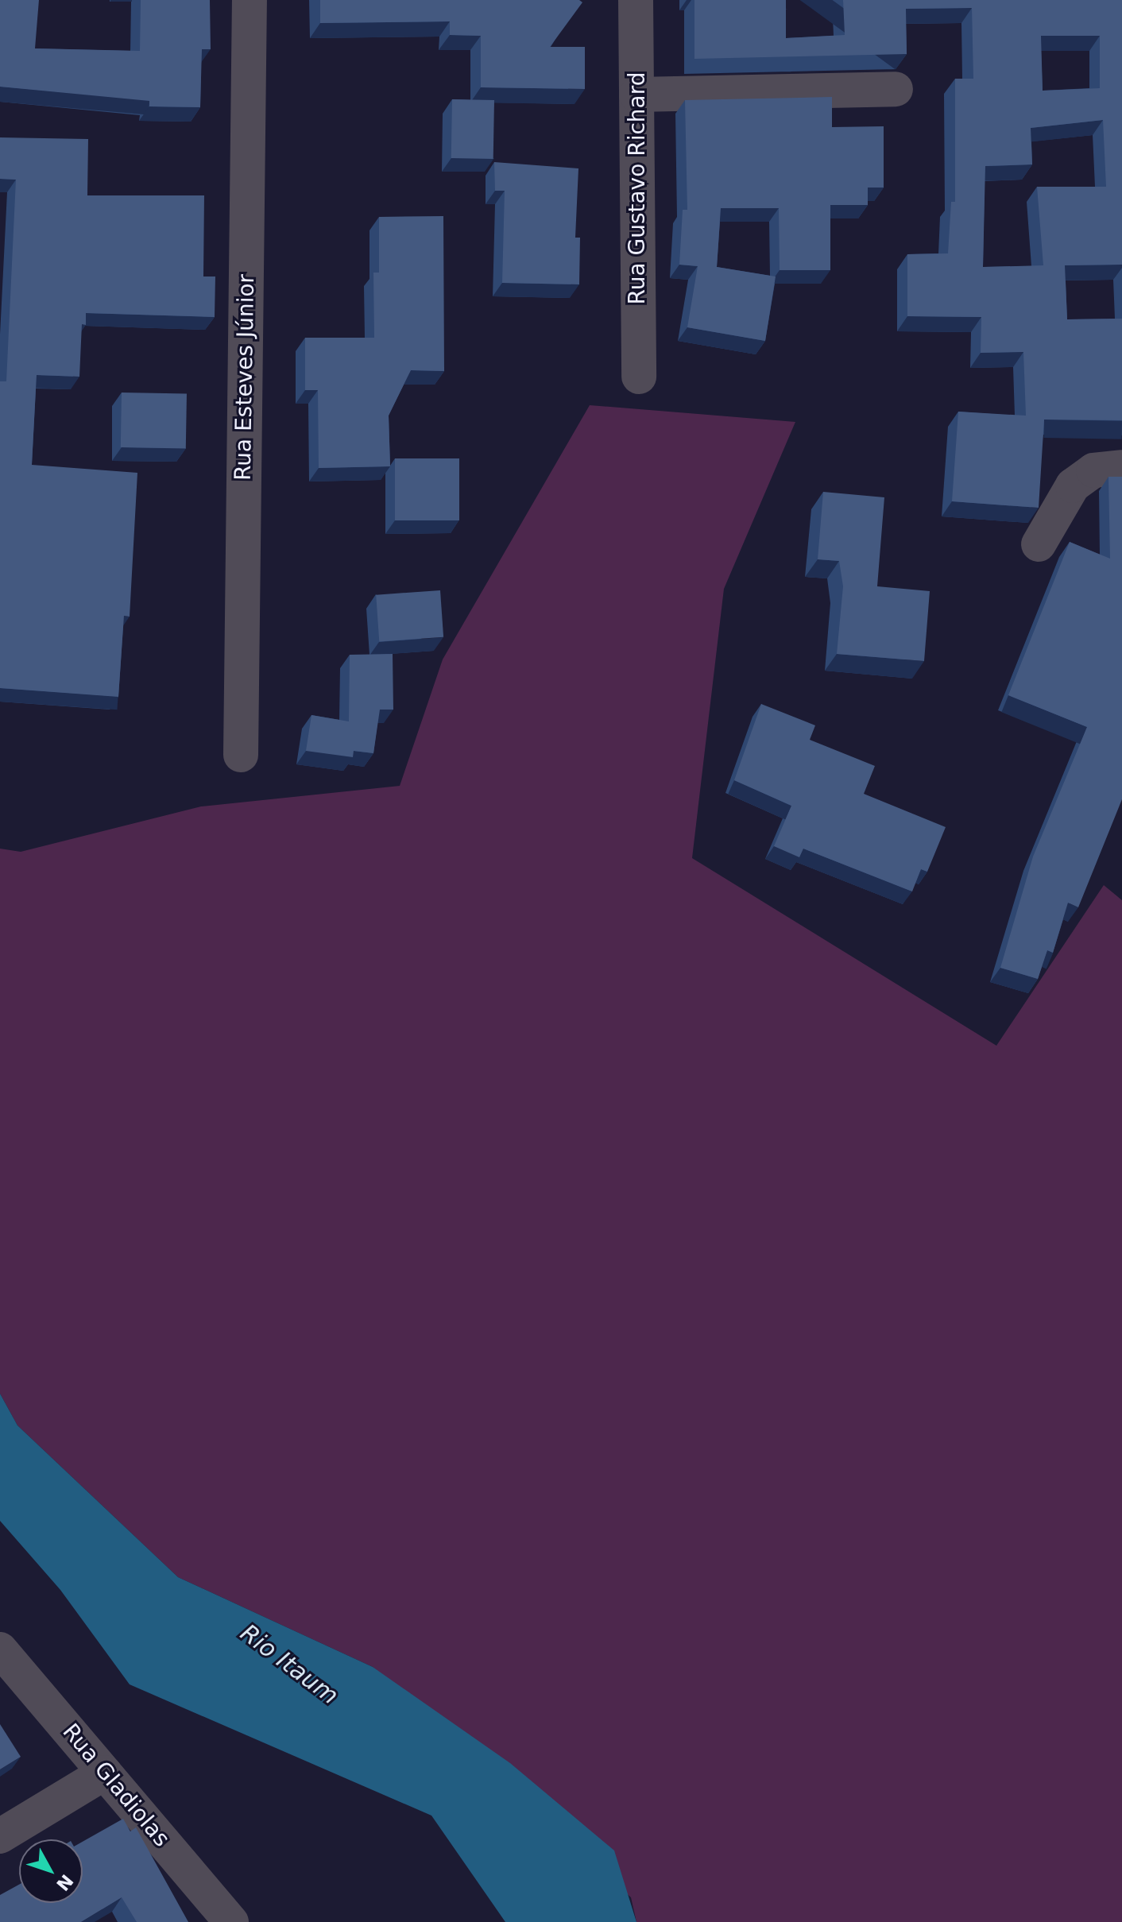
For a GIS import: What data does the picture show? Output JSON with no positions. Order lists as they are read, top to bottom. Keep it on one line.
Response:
{"streets":{"street":["Rua Gustavo Richard","Rua Esteves Júnior","Rua Gladiolas"]},"water":["Rio Itaum"],"north":"bottom right"}
